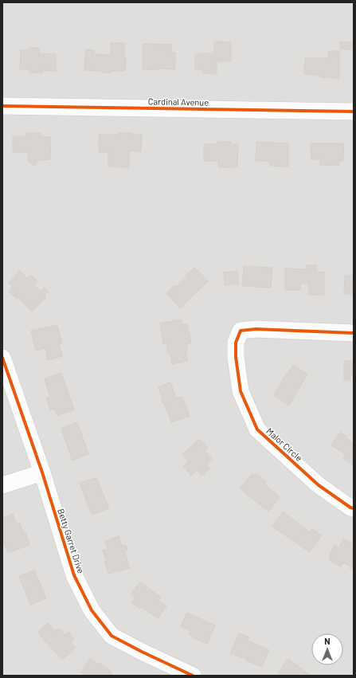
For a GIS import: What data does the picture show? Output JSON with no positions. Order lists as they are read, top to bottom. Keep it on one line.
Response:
{"streets":{"street":["Cardinal Avenue","Malor Circle","Betty Garret Drive"]},"north":"top"}
